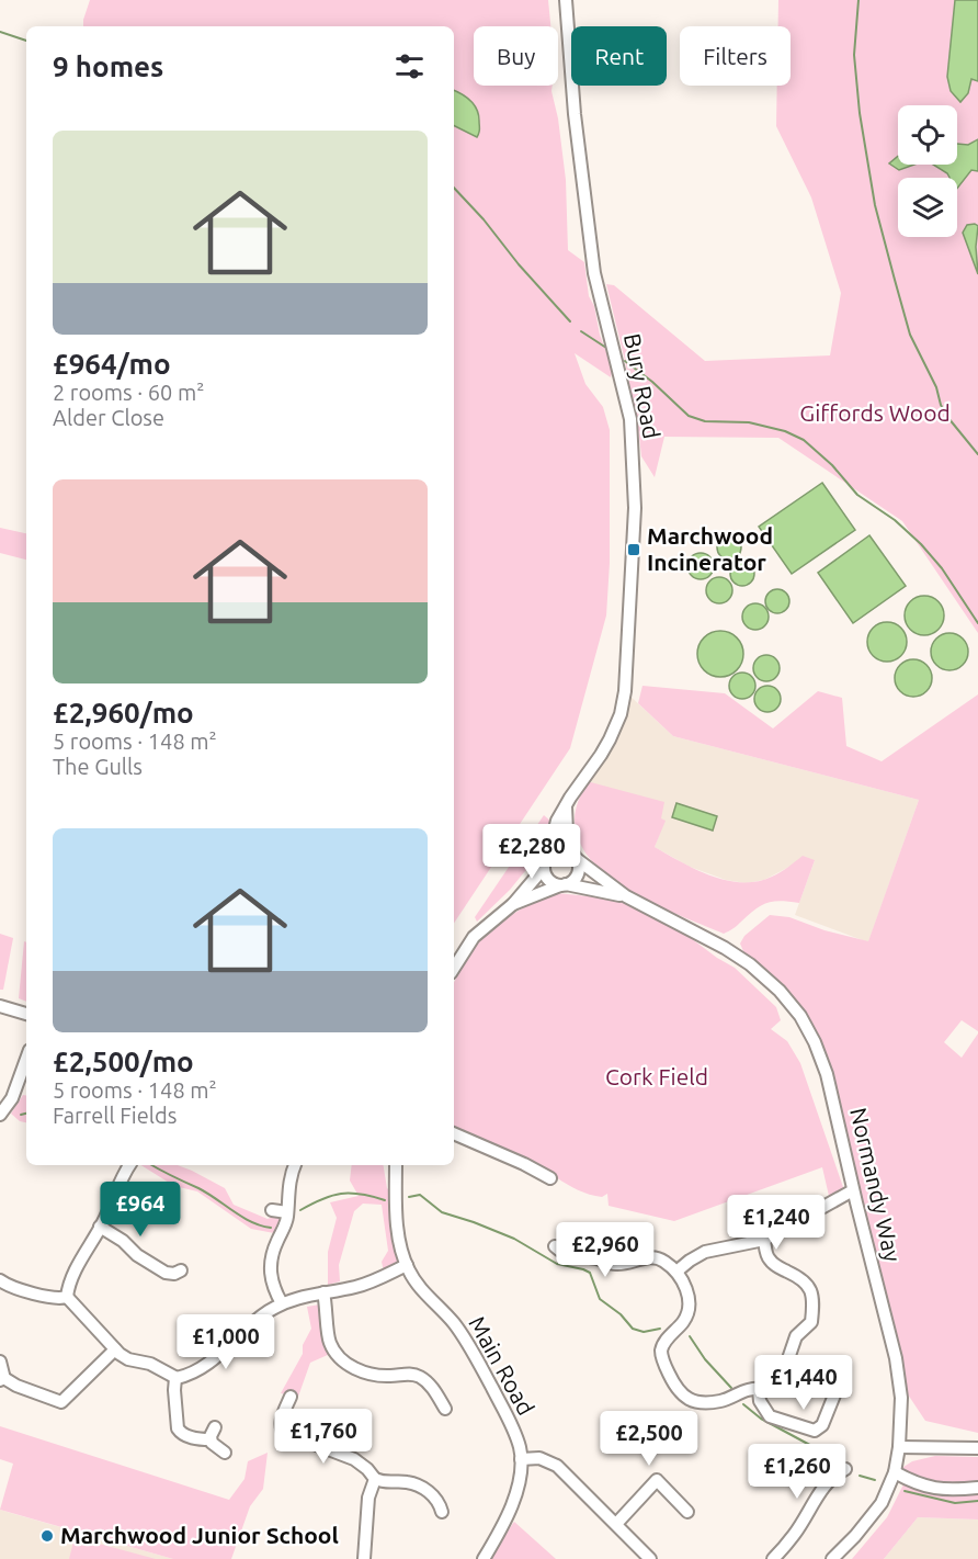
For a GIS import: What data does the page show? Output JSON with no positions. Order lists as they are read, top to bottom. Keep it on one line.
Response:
{"streets":{"street":["Bury Road","Normandy Way","Main Road"]},"crossings":[["Bury Road","Normandy Way"]],"parks":["Giffords Wood","Cork Field"],"places":{"transit":["Marchwood Incinerator"],"other":["Marchwood Junior School"]},"page":{"chip":["Buy","Rent","Filters"],"heading":"9 homes","list":[{"name":"£964/mo","note":"2 rooms · 60 m² · Alder Close"},{"name":"£2,960/mo","note":"5 rooms · 148 m² · The Gulls"},{"name":"£2,500/mo","note":"5 rooms · 148 m² · Farrell Fields"}],"price":["£2,280","£964","£1,240","£2,960","£1,000","£1,440","£1,760","£2,500","£1,260"]}}
